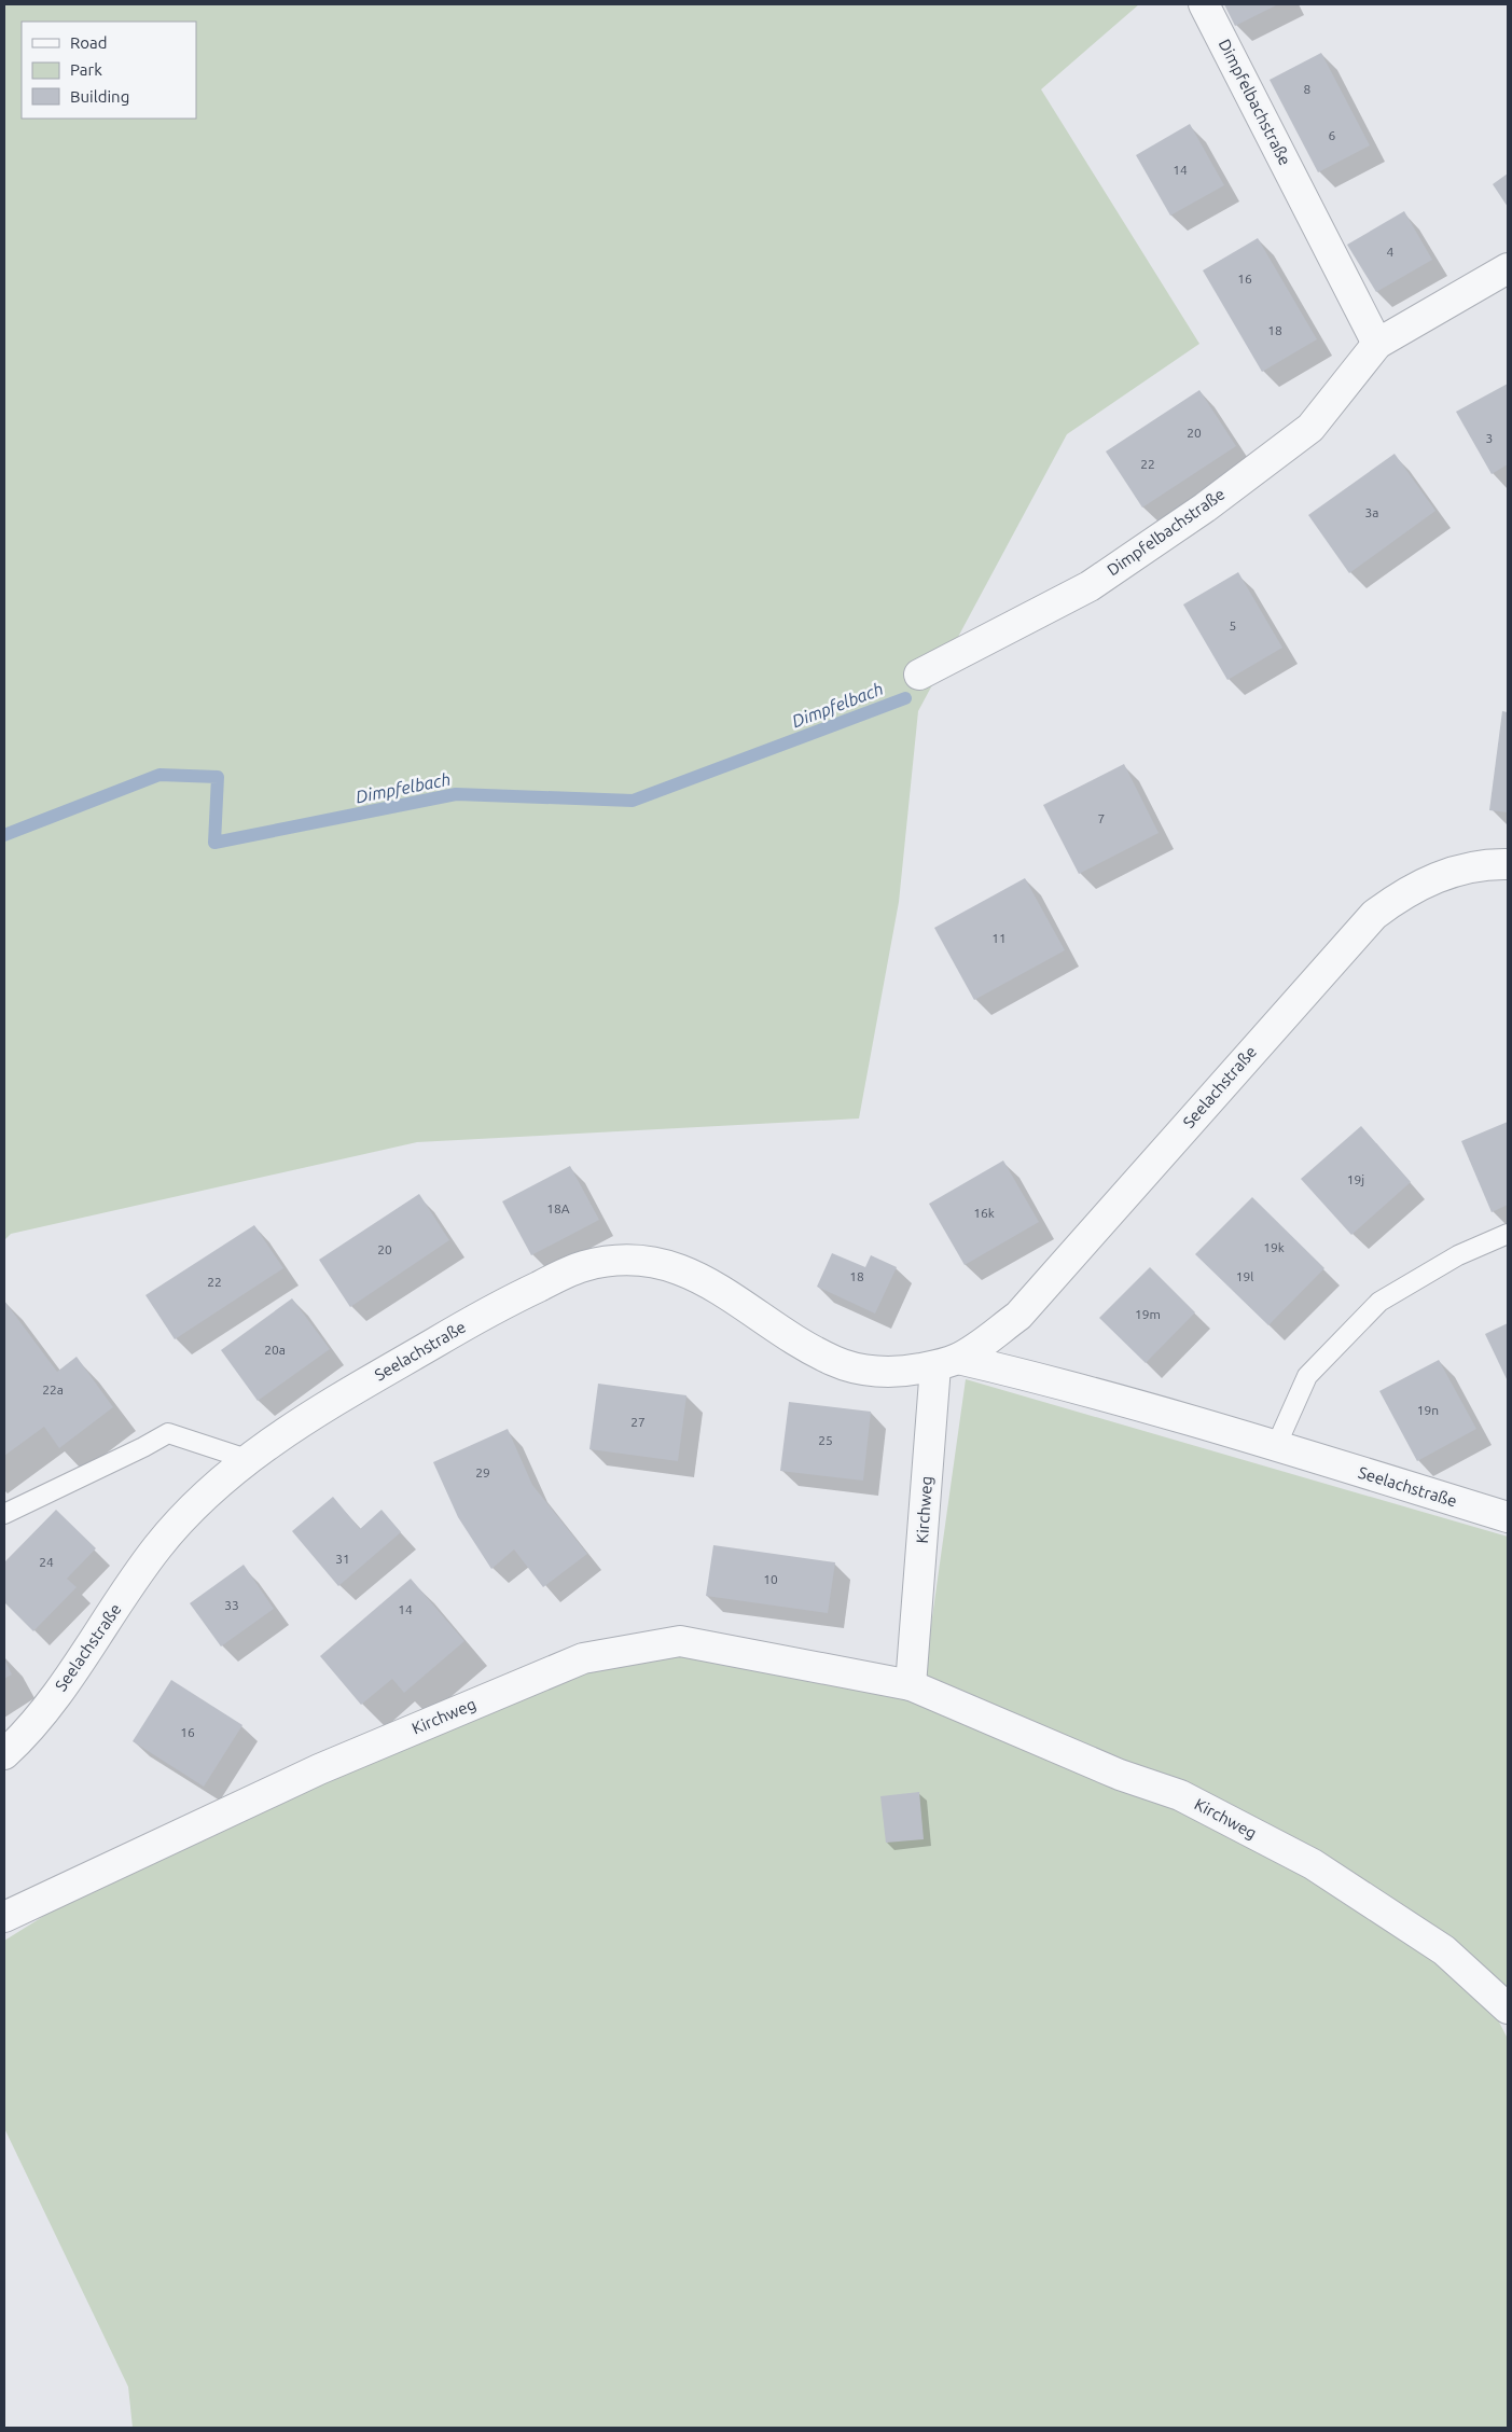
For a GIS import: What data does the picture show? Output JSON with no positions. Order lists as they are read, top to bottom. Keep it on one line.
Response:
{"streets":{"street":["Dimpfelbachstraße","Seelachstraße","Kirchweg"]},"crossings":[["Seelachstraße","Kirchweg"]],"water":["Dimpfelbach"],"house_numbers":["8","6","14","4","16","18","20","3","22","3a","5","7","11","19j","18A","16k","19k","20","18","19l","22","19m","20a","22a","19n","27","25","29","31","24","10","33","14","16"],"legend":["Road","Park","Building"]}
